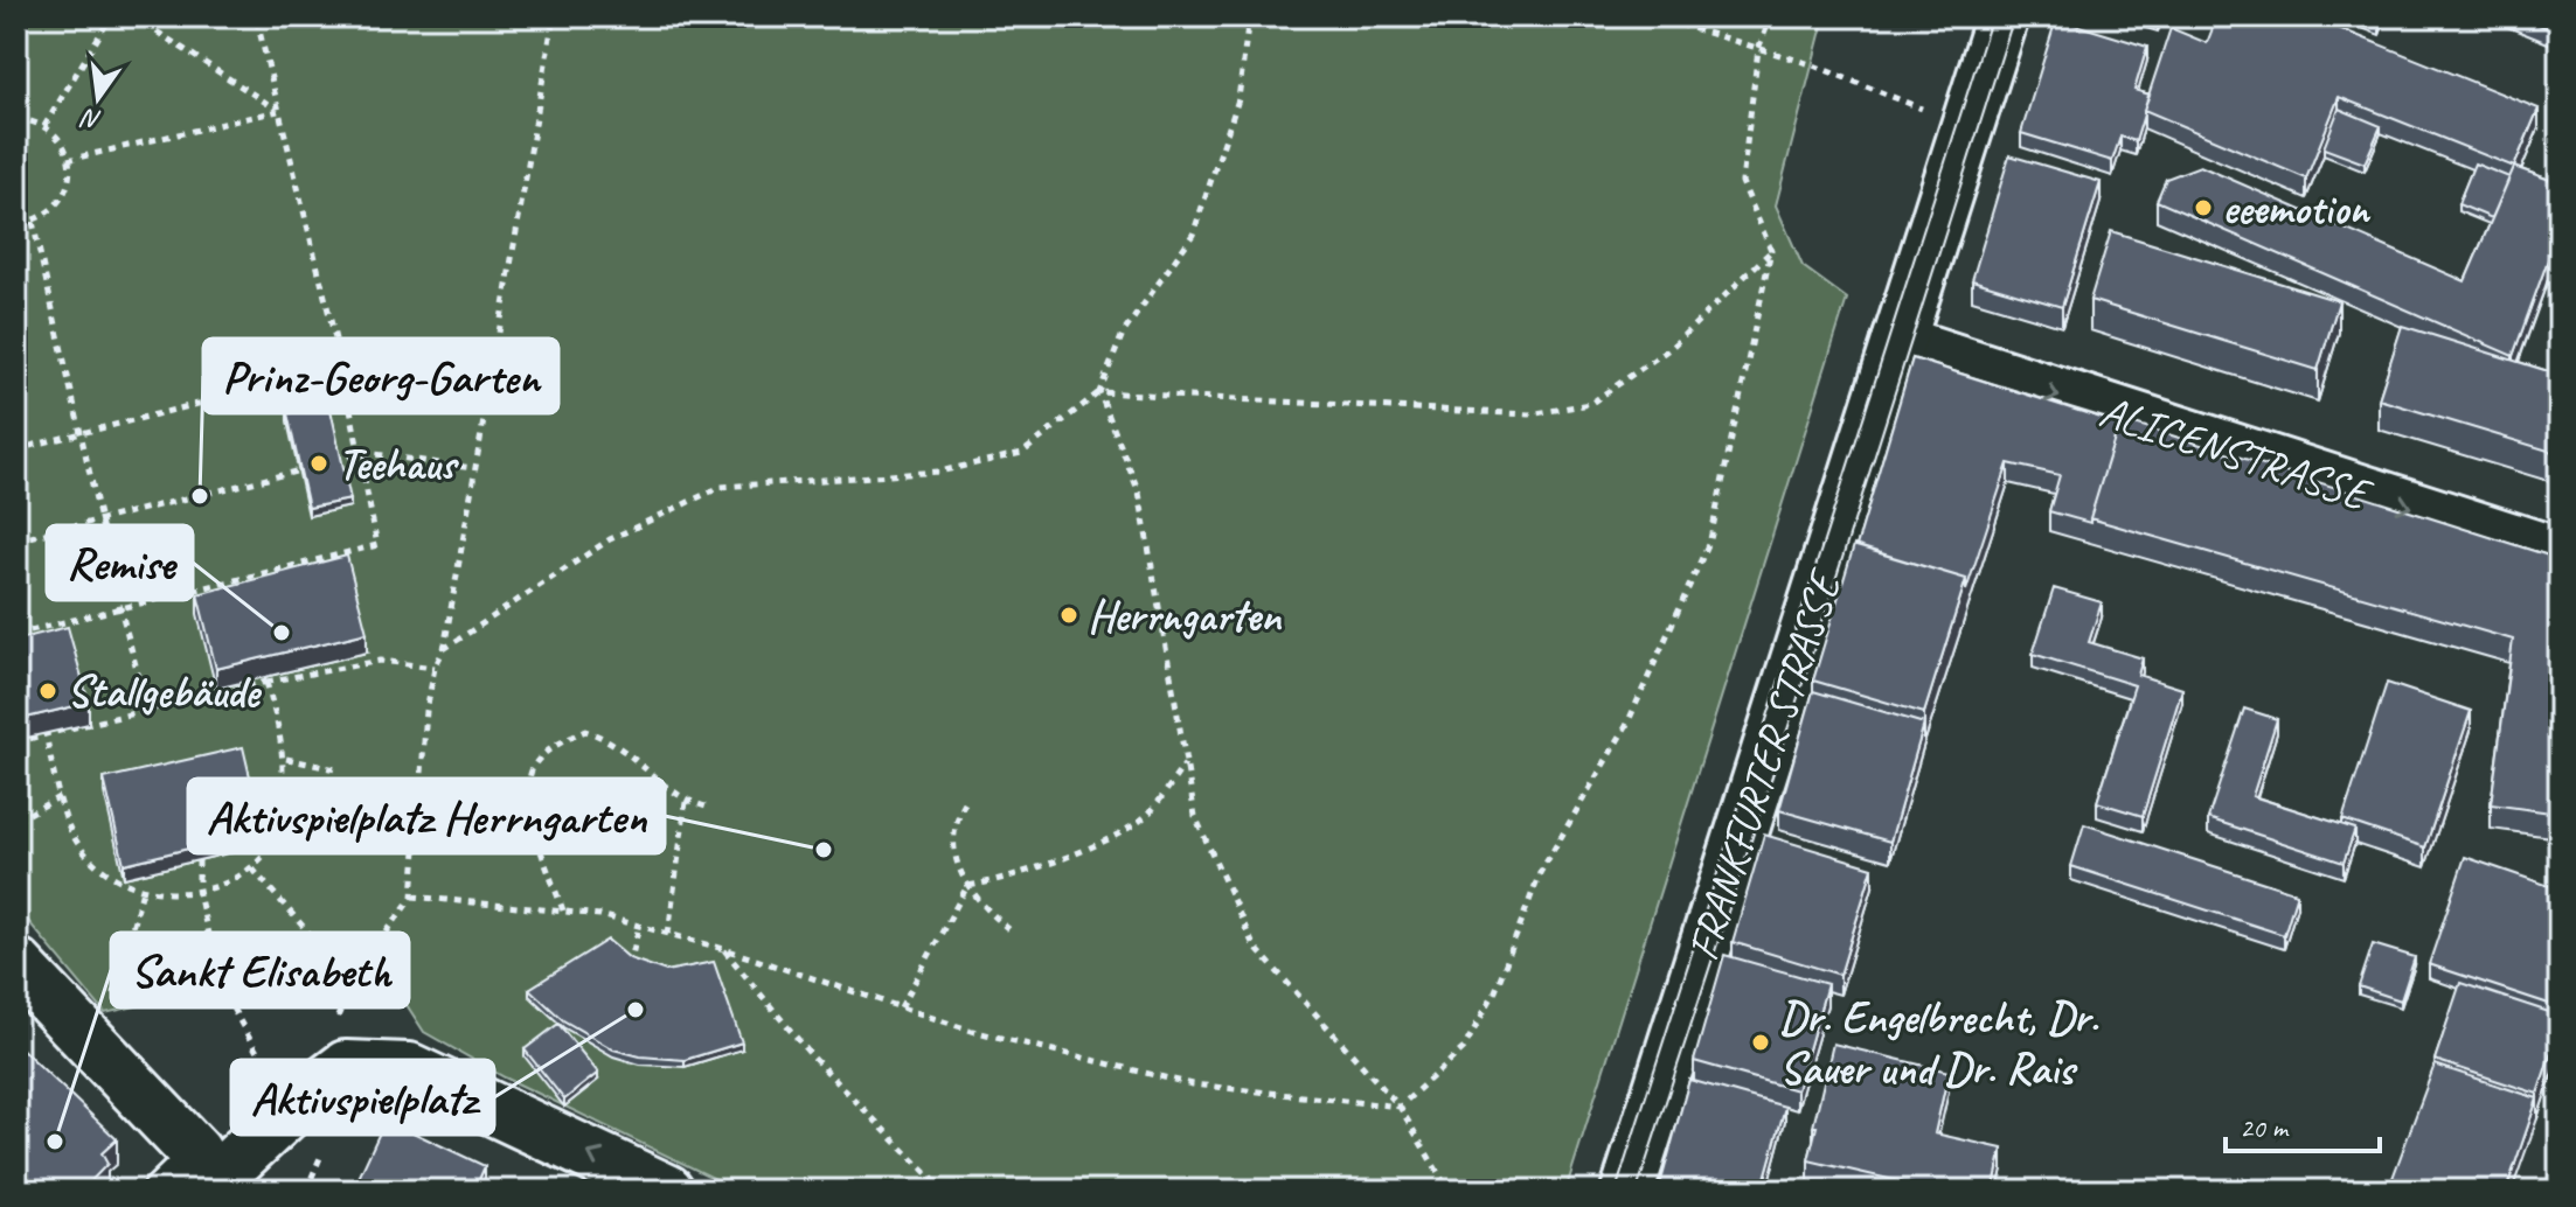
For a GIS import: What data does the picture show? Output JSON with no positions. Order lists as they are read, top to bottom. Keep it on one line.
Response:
{"streets":{"street":["ALICENSTRASSE","FRANKFURTER STRASSE"]},"crossings":[["ALICENSTRASSE","FRANKFURTER STRASSE"]],"one_way":["ALICENSTRASSE"],"places":["eeemotion","Teehaus","Prinz-Georg-Garten","Herrngarten","Remise","Stallgebäude","Aktivspielplatz Herrngarten","Aktivspielplatz","Dr. Engelbrecht, Dr. Sauer und Dr. Rais","Sankt Elisabeth"],"scale_bar":"20 m","north":"bottom"}
